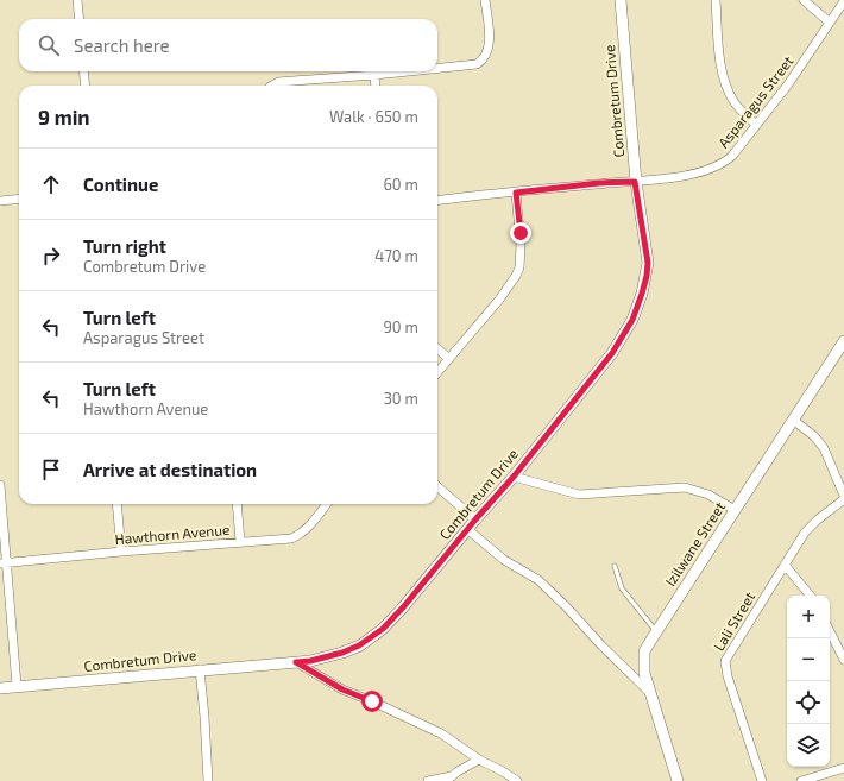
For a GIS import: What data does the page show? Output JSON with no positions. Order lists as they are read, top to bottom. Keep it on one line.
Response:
{"streets":{"street":["Combretum Drive","Asparagus Street","Hawthorn Avenue","Izilwane Street","Lali Street"]},"crossings":[["Combretum Drive","Asparagus Street"]],"page":{"search":"Search here","heading":["9 min","Walk · 650 m"],"list":[["Continue","60 m"],["Turn right","Combretum Drive","470 m"],["Turn left","Asparagus Street","90 m"],["Turn left","Hawthorn Avenue","30 m"],"Arrive at destination"],"map_buttons":["+","−"]}}
